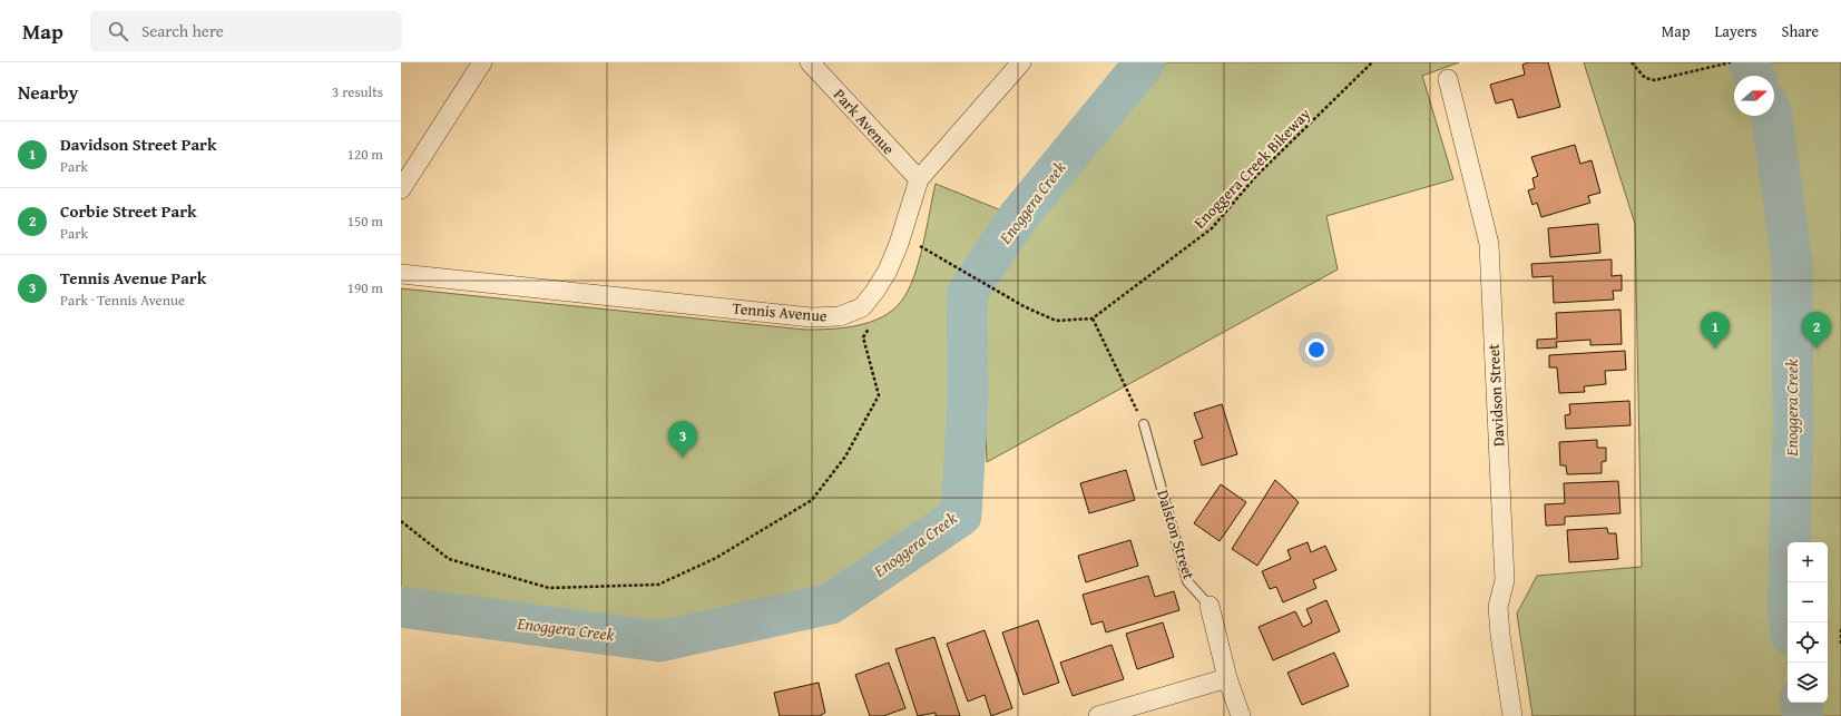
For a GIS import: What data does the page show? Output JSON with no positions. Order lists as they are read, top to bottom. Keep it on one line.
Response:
{"streets":{"street":["Park Avenue","Tennis Avenue","Davidson Street","Dalston Street"],"path":["Enoggera Creek Bikeway"]},"crossings":[["Park Avenue","Tennis Avenue"]],"water":["Enoggera Creek"],"north":"right","page":{"header":"Map","search":"Search here","nav":["Map","Layers","Share"],"heading":["Nearby","3 results"],"list":[{"mark":"1","name":"Davidson Street Park","note":"Park","value":"120 m"},{"mark":"2","name":"Corbie Street Park","note":"Park","value":"150 m"},{"mark":"3","name":"Tennis Avenue Park","note":"Park · Tennis Avenue","value":"190 m"}],"pins":["1","2","3"],"map_buttons":["+","−"]}}
